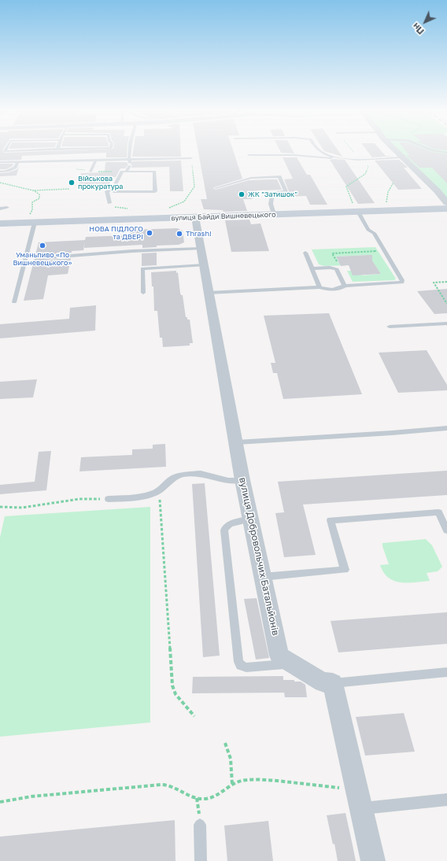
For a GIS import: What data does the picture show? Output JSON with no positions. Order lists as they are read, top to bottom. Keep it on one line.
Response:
{"streets":{"street":["вулиця Байди Вишневецького","вулиця Добровольчих Батальйонів"]},"crossings":[["вулиця Байди Вишневецького","вулиця Добровольчих Батальйонів"]],"places":["Військова прокуратура","ЖК \"Затишок\"","НОВА ПІДЛОГО та ДВЕРІ","Thrash!","Уманьпиво «По Вишневецького»"],"north":"bottom left"}
